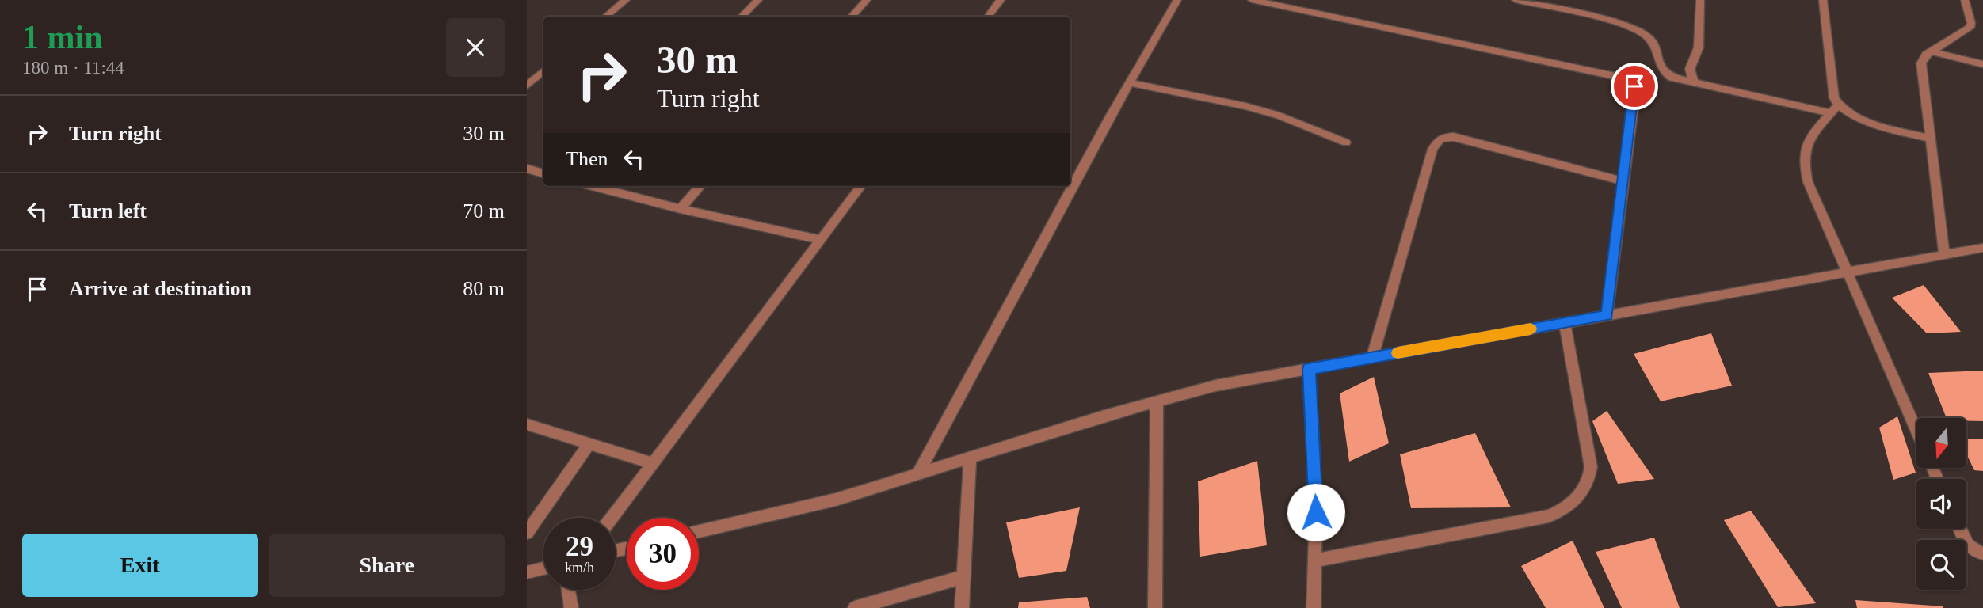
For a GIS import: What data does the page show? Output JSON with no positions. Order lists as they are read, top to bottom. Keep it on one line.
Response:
{"north":"bottom","page":{"heading":["1 min","180 m · 11:44"],"turn":["30 m","Turn right"],"list":[{"name":"Turn right","value":"30 m"},{"name":"Turn left","value":"70 m"},{"name":"Arrive at destination","value":"80 m"}],"then":"Then","speed":"29 km/h","limit":"30","buttons":["Exit","Share"]}}
